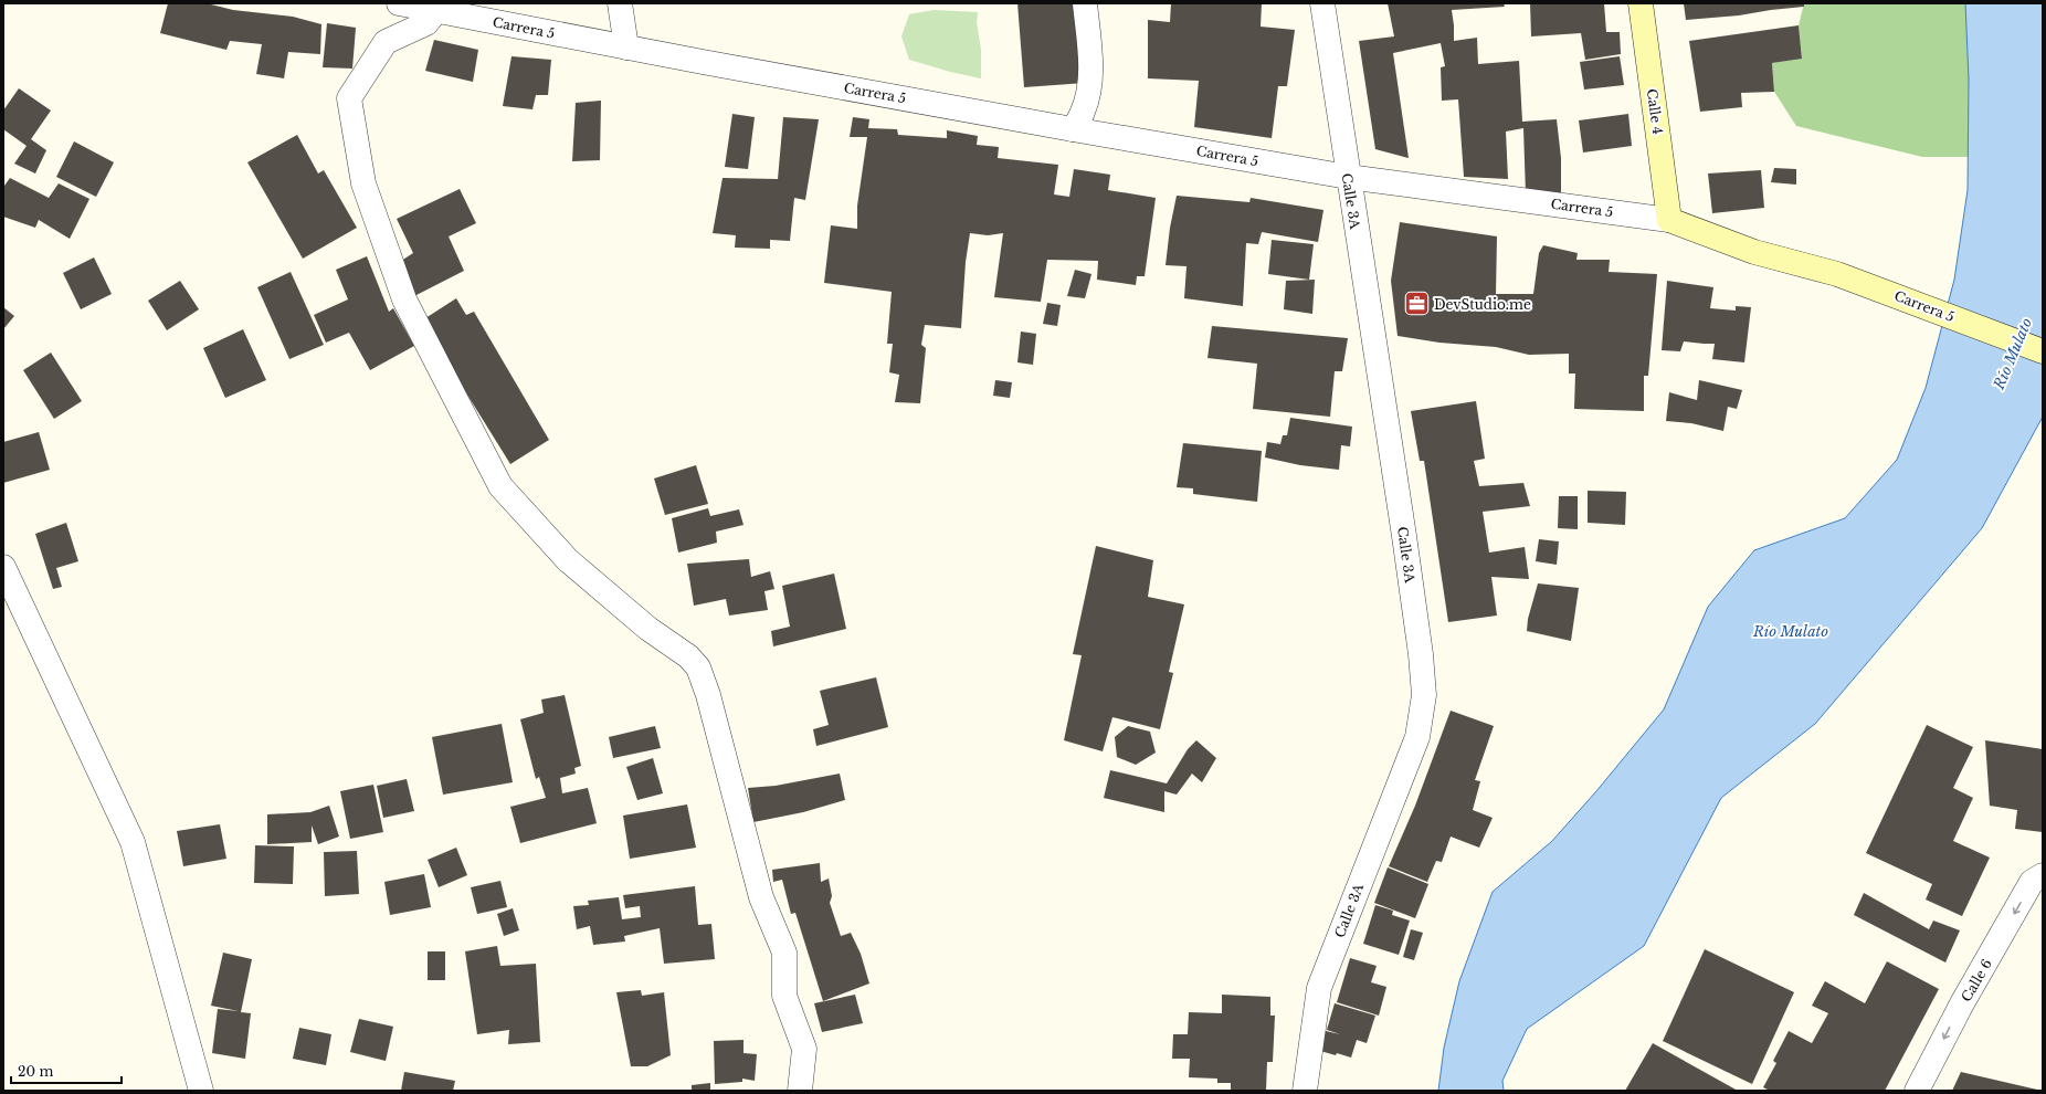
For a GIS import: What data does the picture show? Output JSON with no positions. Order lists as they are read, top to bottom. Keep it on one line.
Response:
{"streets":{"main road":["Carrera 5","Calle 4"],"street":["Calle 3A","Calle 6"]},"crossings":[["Carrera 5","Calle 4"],["Carrera 5","Calle 3A"]],"one_way":["Calle 6"],"water":["Río Mulato"],"places":{"office":["DevStudio.me"]},"scale_bar":"20 m"}
